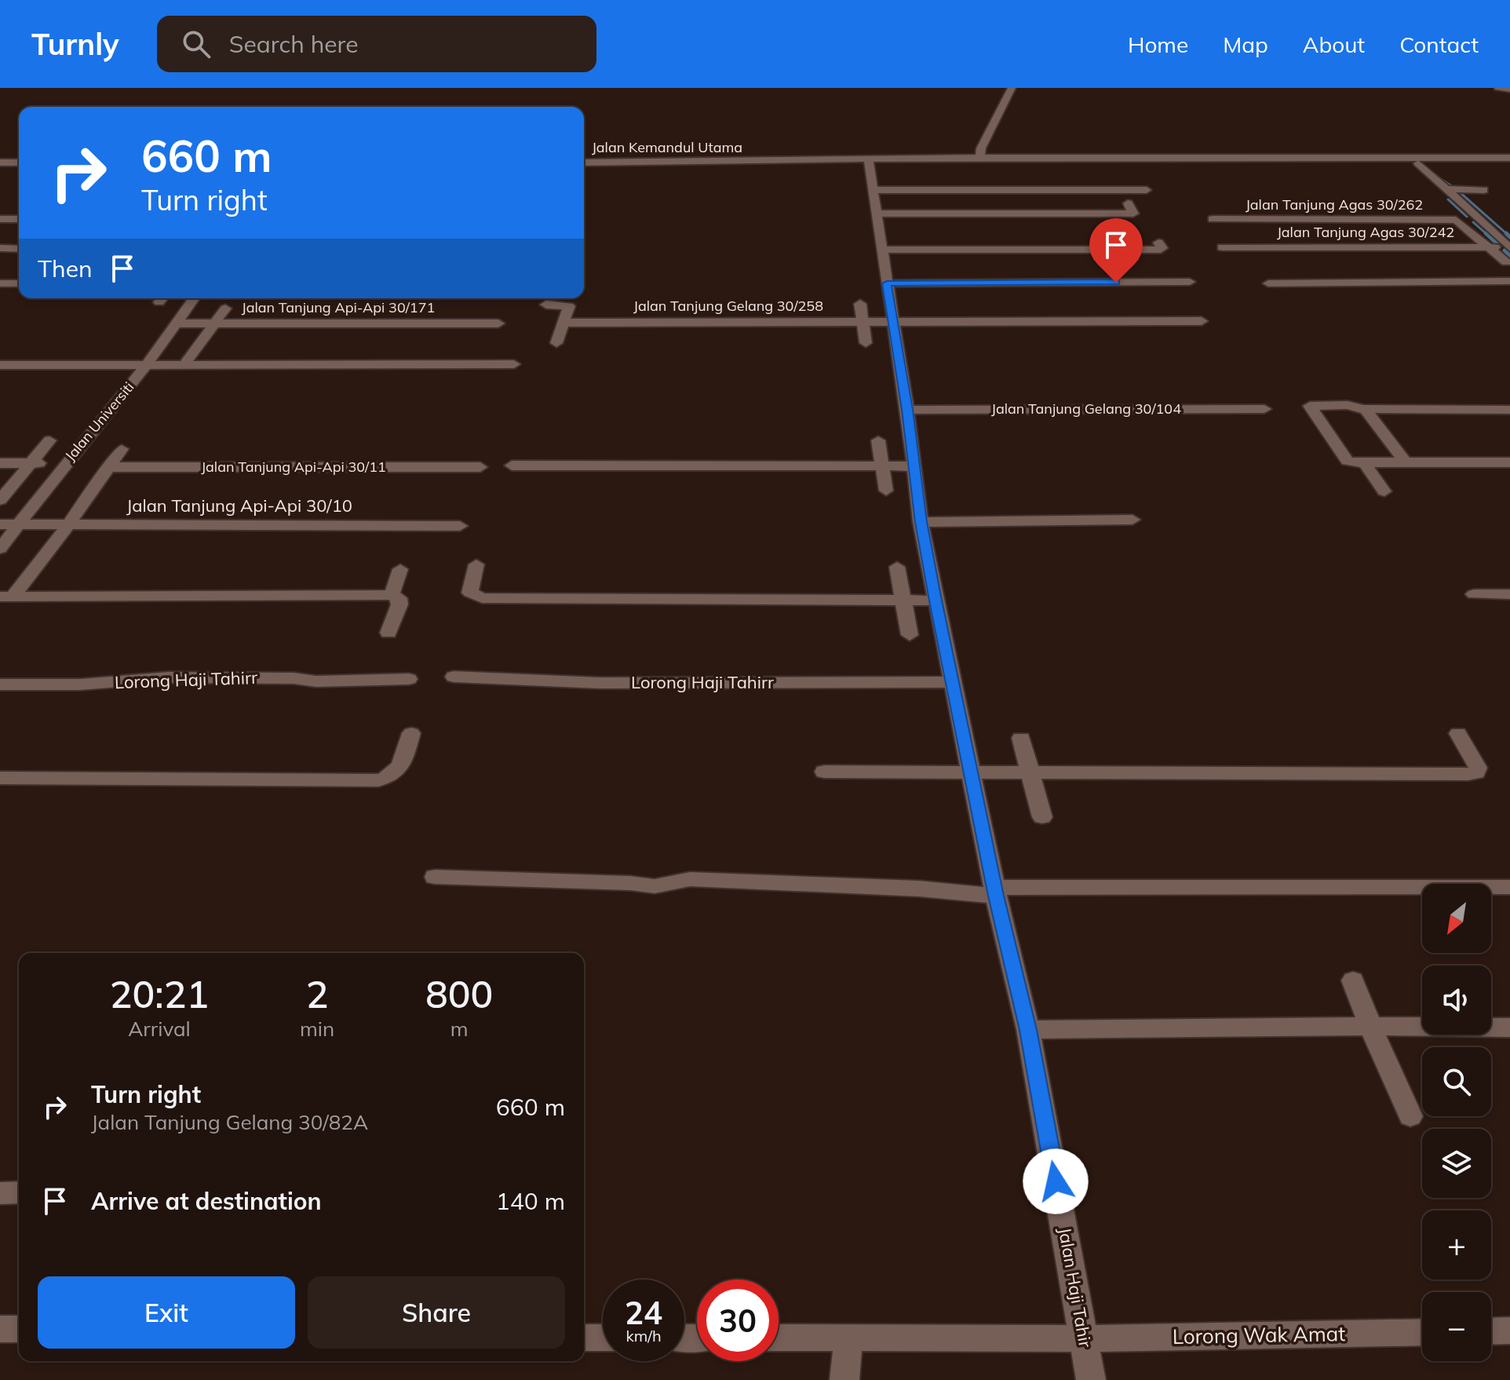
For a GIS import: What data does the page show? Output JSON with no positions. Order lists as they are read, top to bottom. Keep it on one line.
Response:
{"streets":{"street":["Jalan Kemandul Utama","Jalan Tanjung Agas 30/262","Jalan Tanjung Agas 30/242","Jalan Tanjung Gelang 30/258","Jalan Tanjung Api-Api 30/171","Jalan Tanjung Gelang 30/104","Jalan Universiti","Jalan Tanjung Api-Api 30/11","Jalan Tanjung Api-Api 30/10","Lorong Haji Tahirr","Jalan Haji Tahir","Lorong Wak Amat"]},"crossings":[["Jalan Kemandul Utama","Jalan Haji Tahir"],["Jalan Tanjung Agas 30/262","Jalan Tanjung Agas 30/242"],["Jalan Tanjung Gelang 30/258","Jalan Haji Tahir"],["Jalan Tanjung Api-Api 30/171","Jalan Universiti"],["Jalan Tanjung Gelang 30/104","Jalan Haji Tahir"],["Jalan Universiti","Jalan Tanjung Api-Api 30/10"],["Lorong Haji Tahirr","Jalan Haji Tahir"],["Jalan Haji Tahir","Lorong Wak Amat"]],"north":"bottom left","page":{"header":"Turnly","search":"Search here","nav":["Home","Map","About","Contact"],"turn":["660 m","Turn right"],"then":"Then","map_buttons":["+","−"],"eta":["20:21","Arrival","2","min","800","m"],"list":[{"name":"Turn right","note":"Jalan Tanjung Gelang 30/82A","value":"660 m"},{"name":"Arrive at destination","value":"140 m"}],"buttons":["Exit","Share"],"speed":"24 km/h","limit":"30"}}
